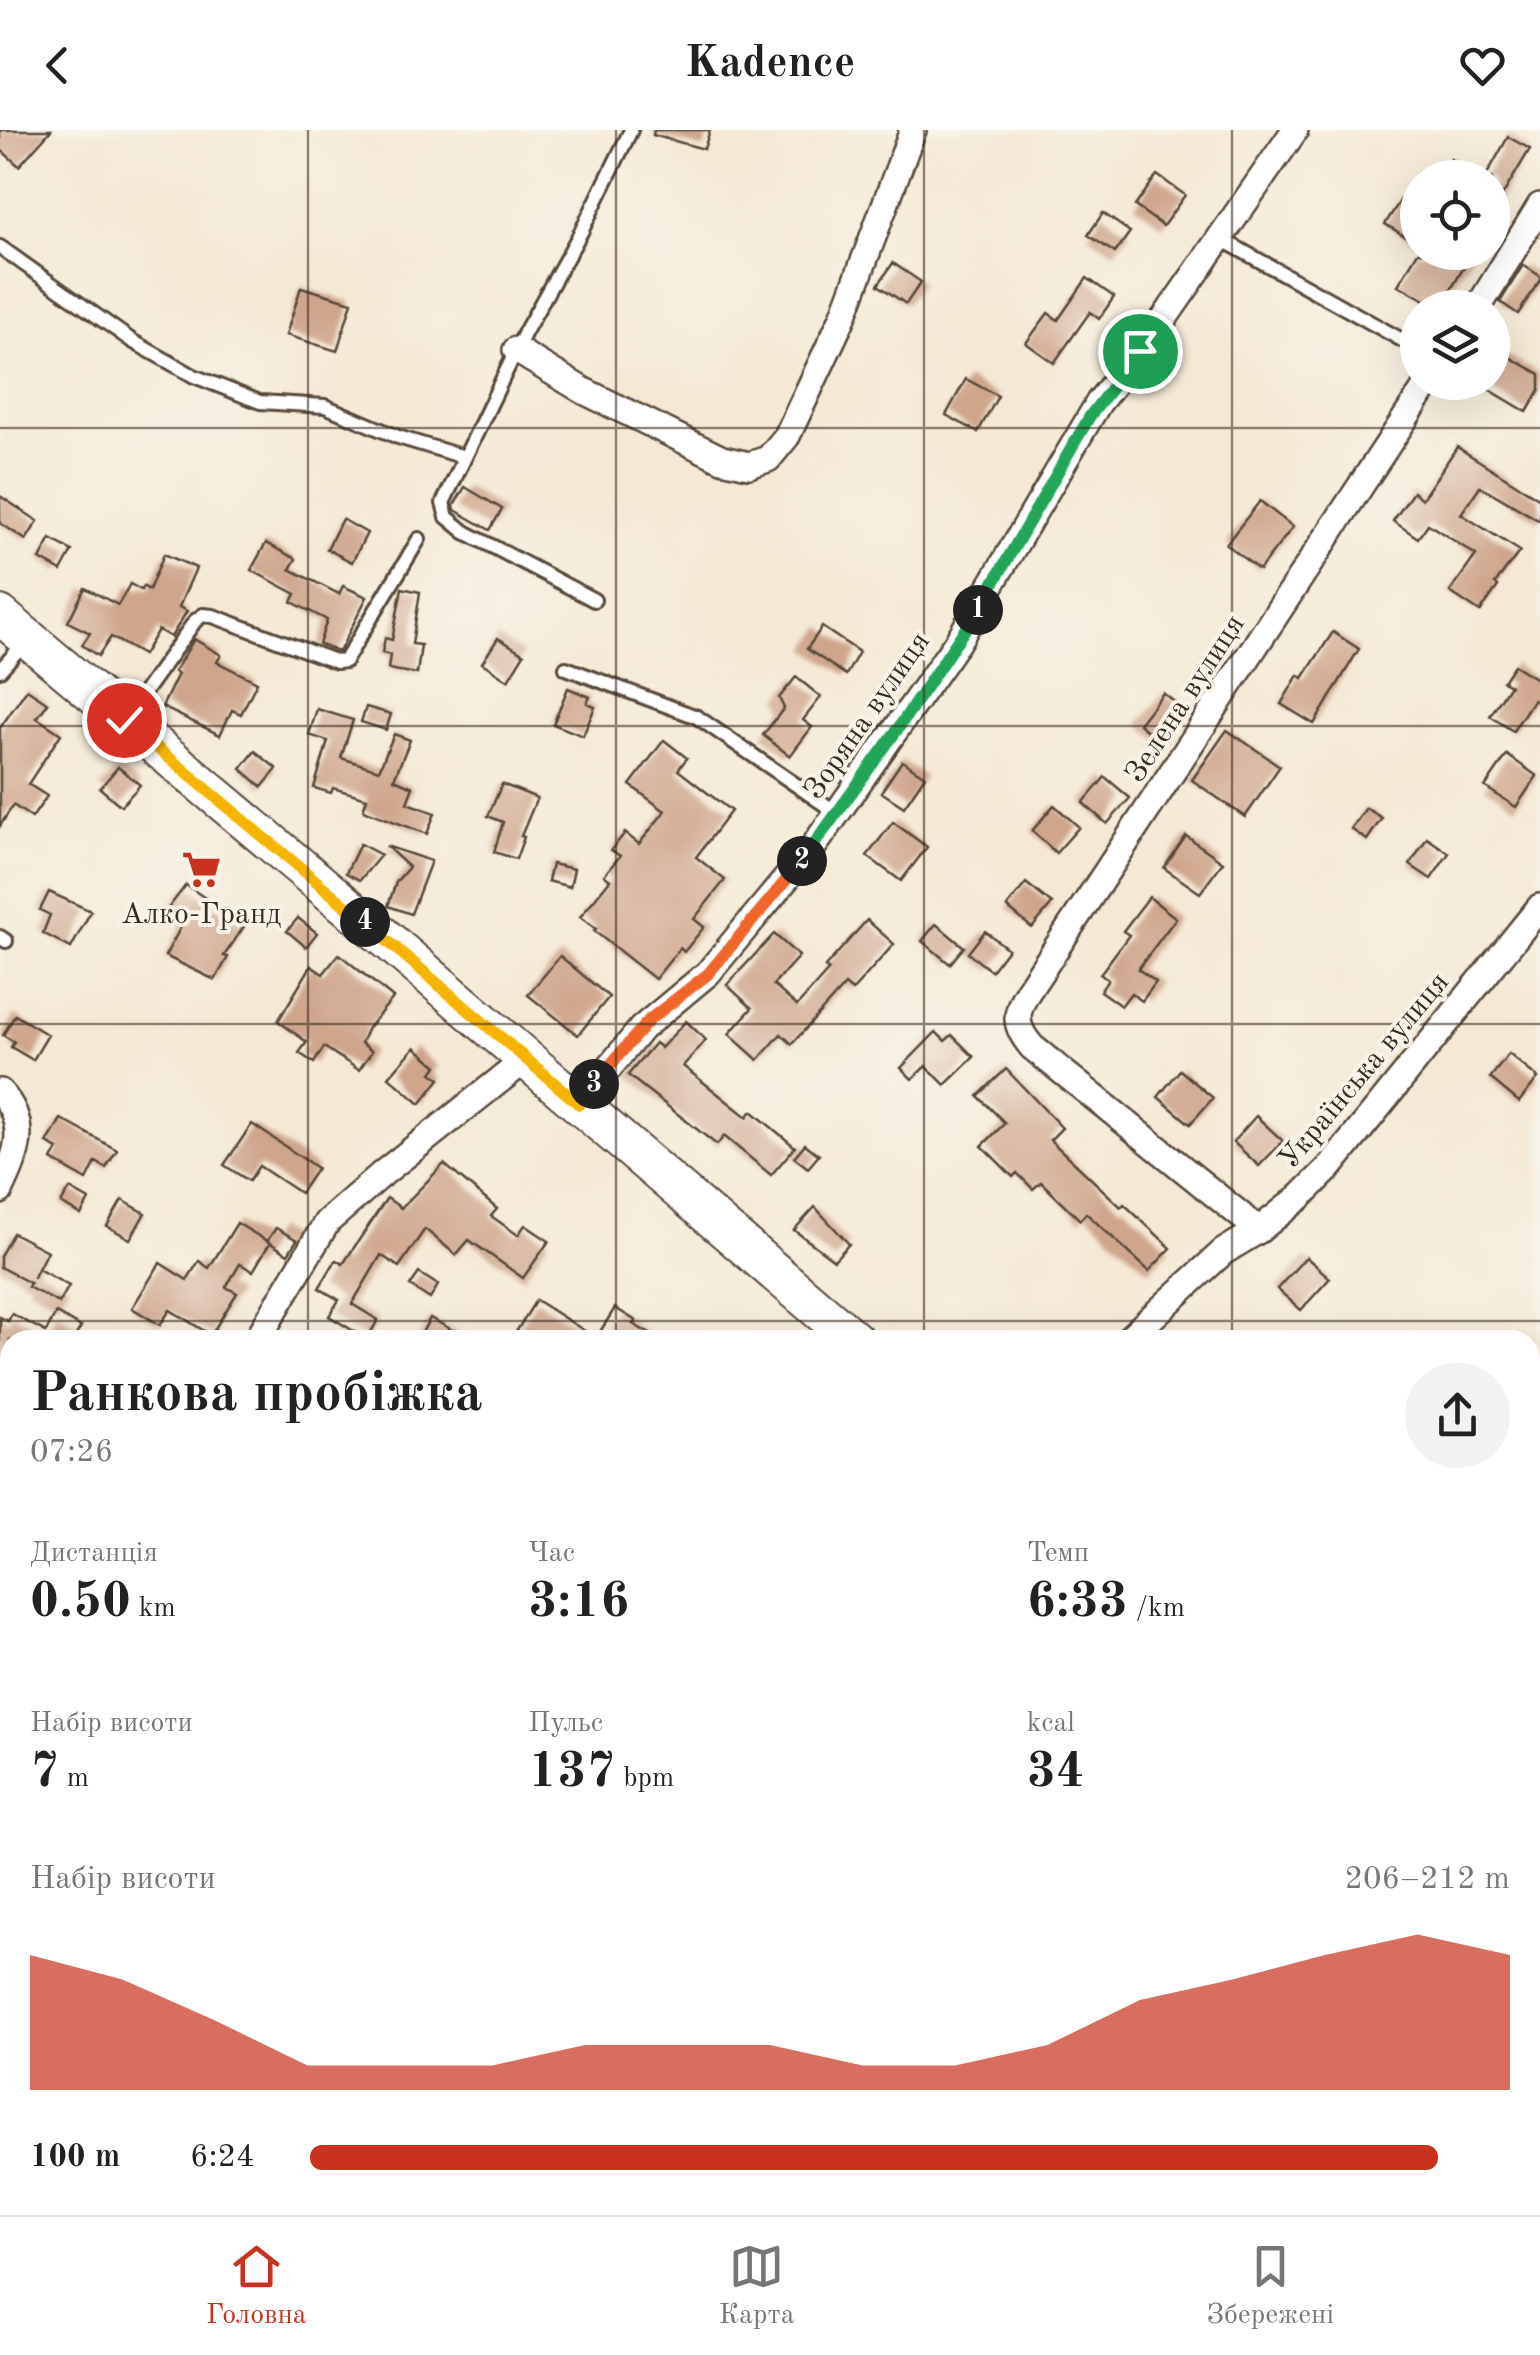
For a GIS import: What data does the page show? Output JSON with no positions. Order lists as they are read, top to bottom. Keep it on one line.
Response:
{"streets":{"street":["Зелена вулиця","Зоряна вулиця","Українська вулиця"]},"crossings":[["Зелена вулиця","Українська вулиця"]],"places":{"supermarket":["Алко-Гранд"]},"page":{"header":"Kadence","pins":["1","2","4","3"],"heading":["Ранкова пробіжка","07:26"],"stats":[["Дистанція","0.50 km"],["Час","3:16"],["Темп","6:33 /km"],["Набір висоти","7 m"],["Пульс","137 bpm"],["kcal","34"]],"chart":["Набір висоти","206–212 m"],"list":[{"name":"100 m","note":"6:24"}],"tabs":["Головна","Карта","Збережені"]}}
